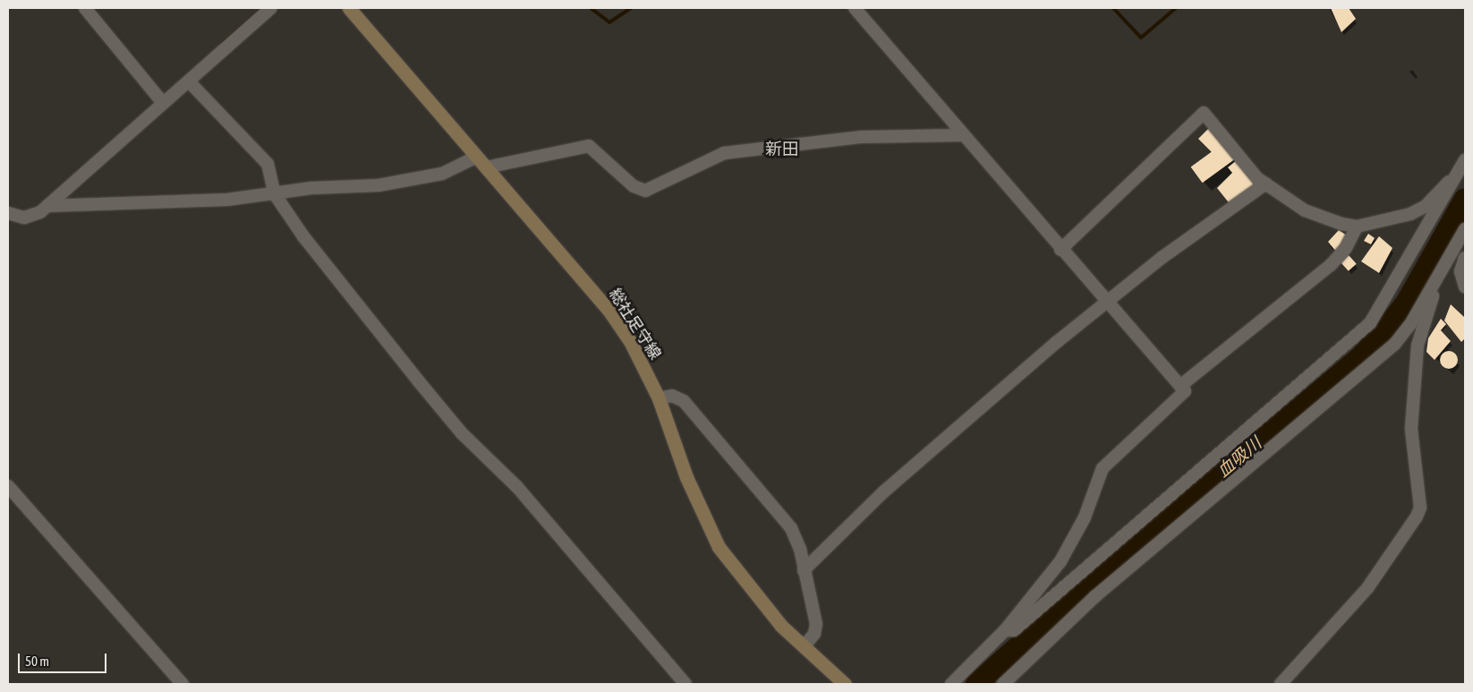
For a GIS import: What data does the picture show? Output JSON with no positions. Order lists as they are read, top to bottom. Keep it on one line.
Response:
{"streets":{"main road":["総社足守線"]},"districts":["新田"],"water":["血吸川"],"scale_bar":"50 m"}
